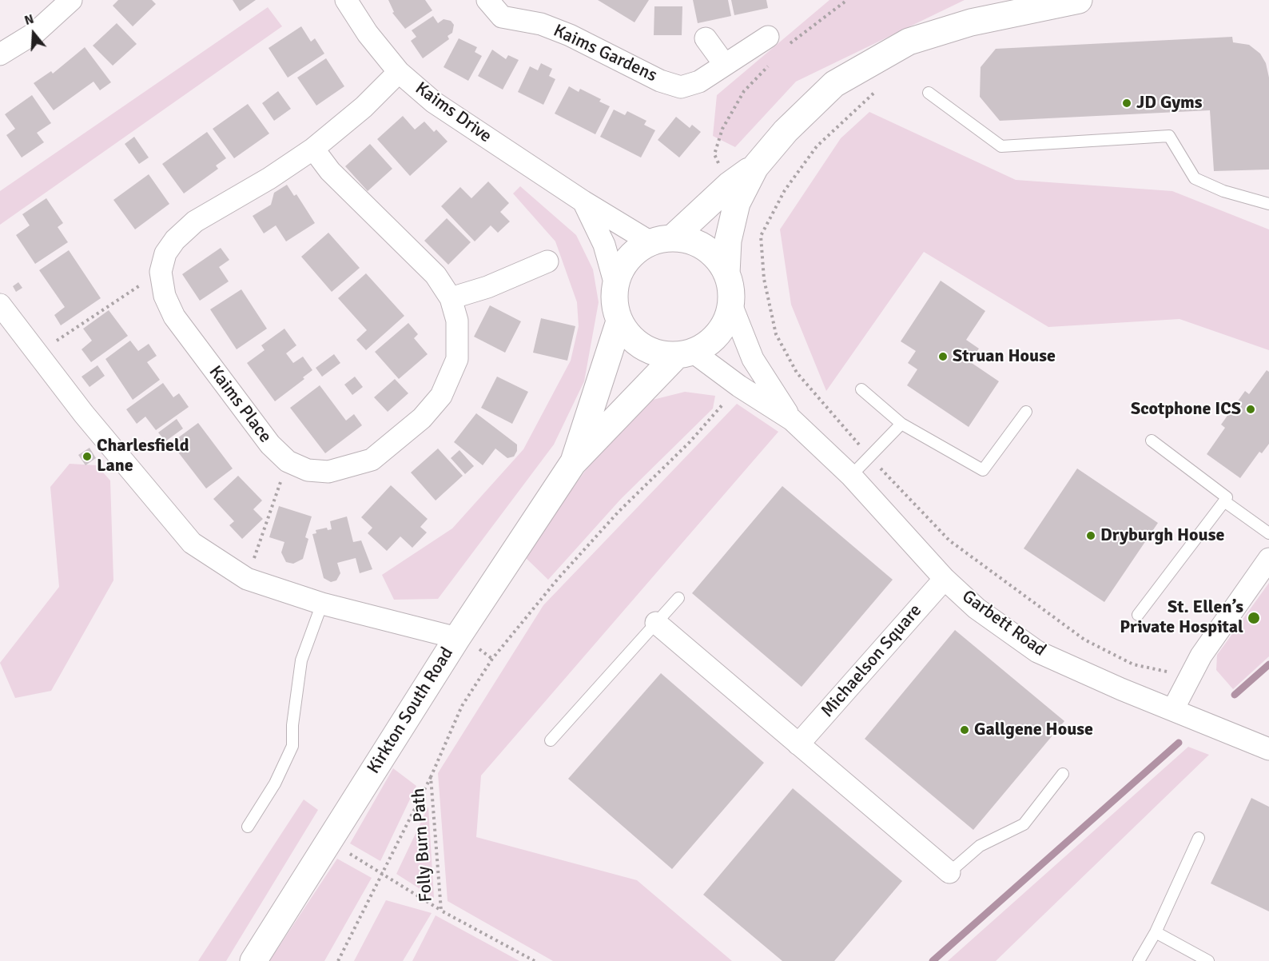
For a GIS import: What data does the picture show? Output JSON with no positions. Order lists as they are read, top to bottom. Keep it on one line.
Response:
{"streets":{"street":["Kaims Gardens","Kaims Drive","Kaims Place","Garbett Road","Michaelson Square","Kirkton South Road"],"path":["Folly Burn Path"]},"crossings":[["Kaims Drive","Kaims Place"],["Kaims Drive","Garbett Road"],["Kaims Drive","Kirkton South Road"],["Garbett Road","Michaelson Square"],["Garbett Road","Kirkton South Road"],["Garbett Road","Folly Burn Path"]],"places":["JD Gyms","Struan House","Scotphone ICS","Charlesfield Lane","Dryburgh House","St. Ellen’s Private Hospital","Gallgene House"],"north":"top"}
